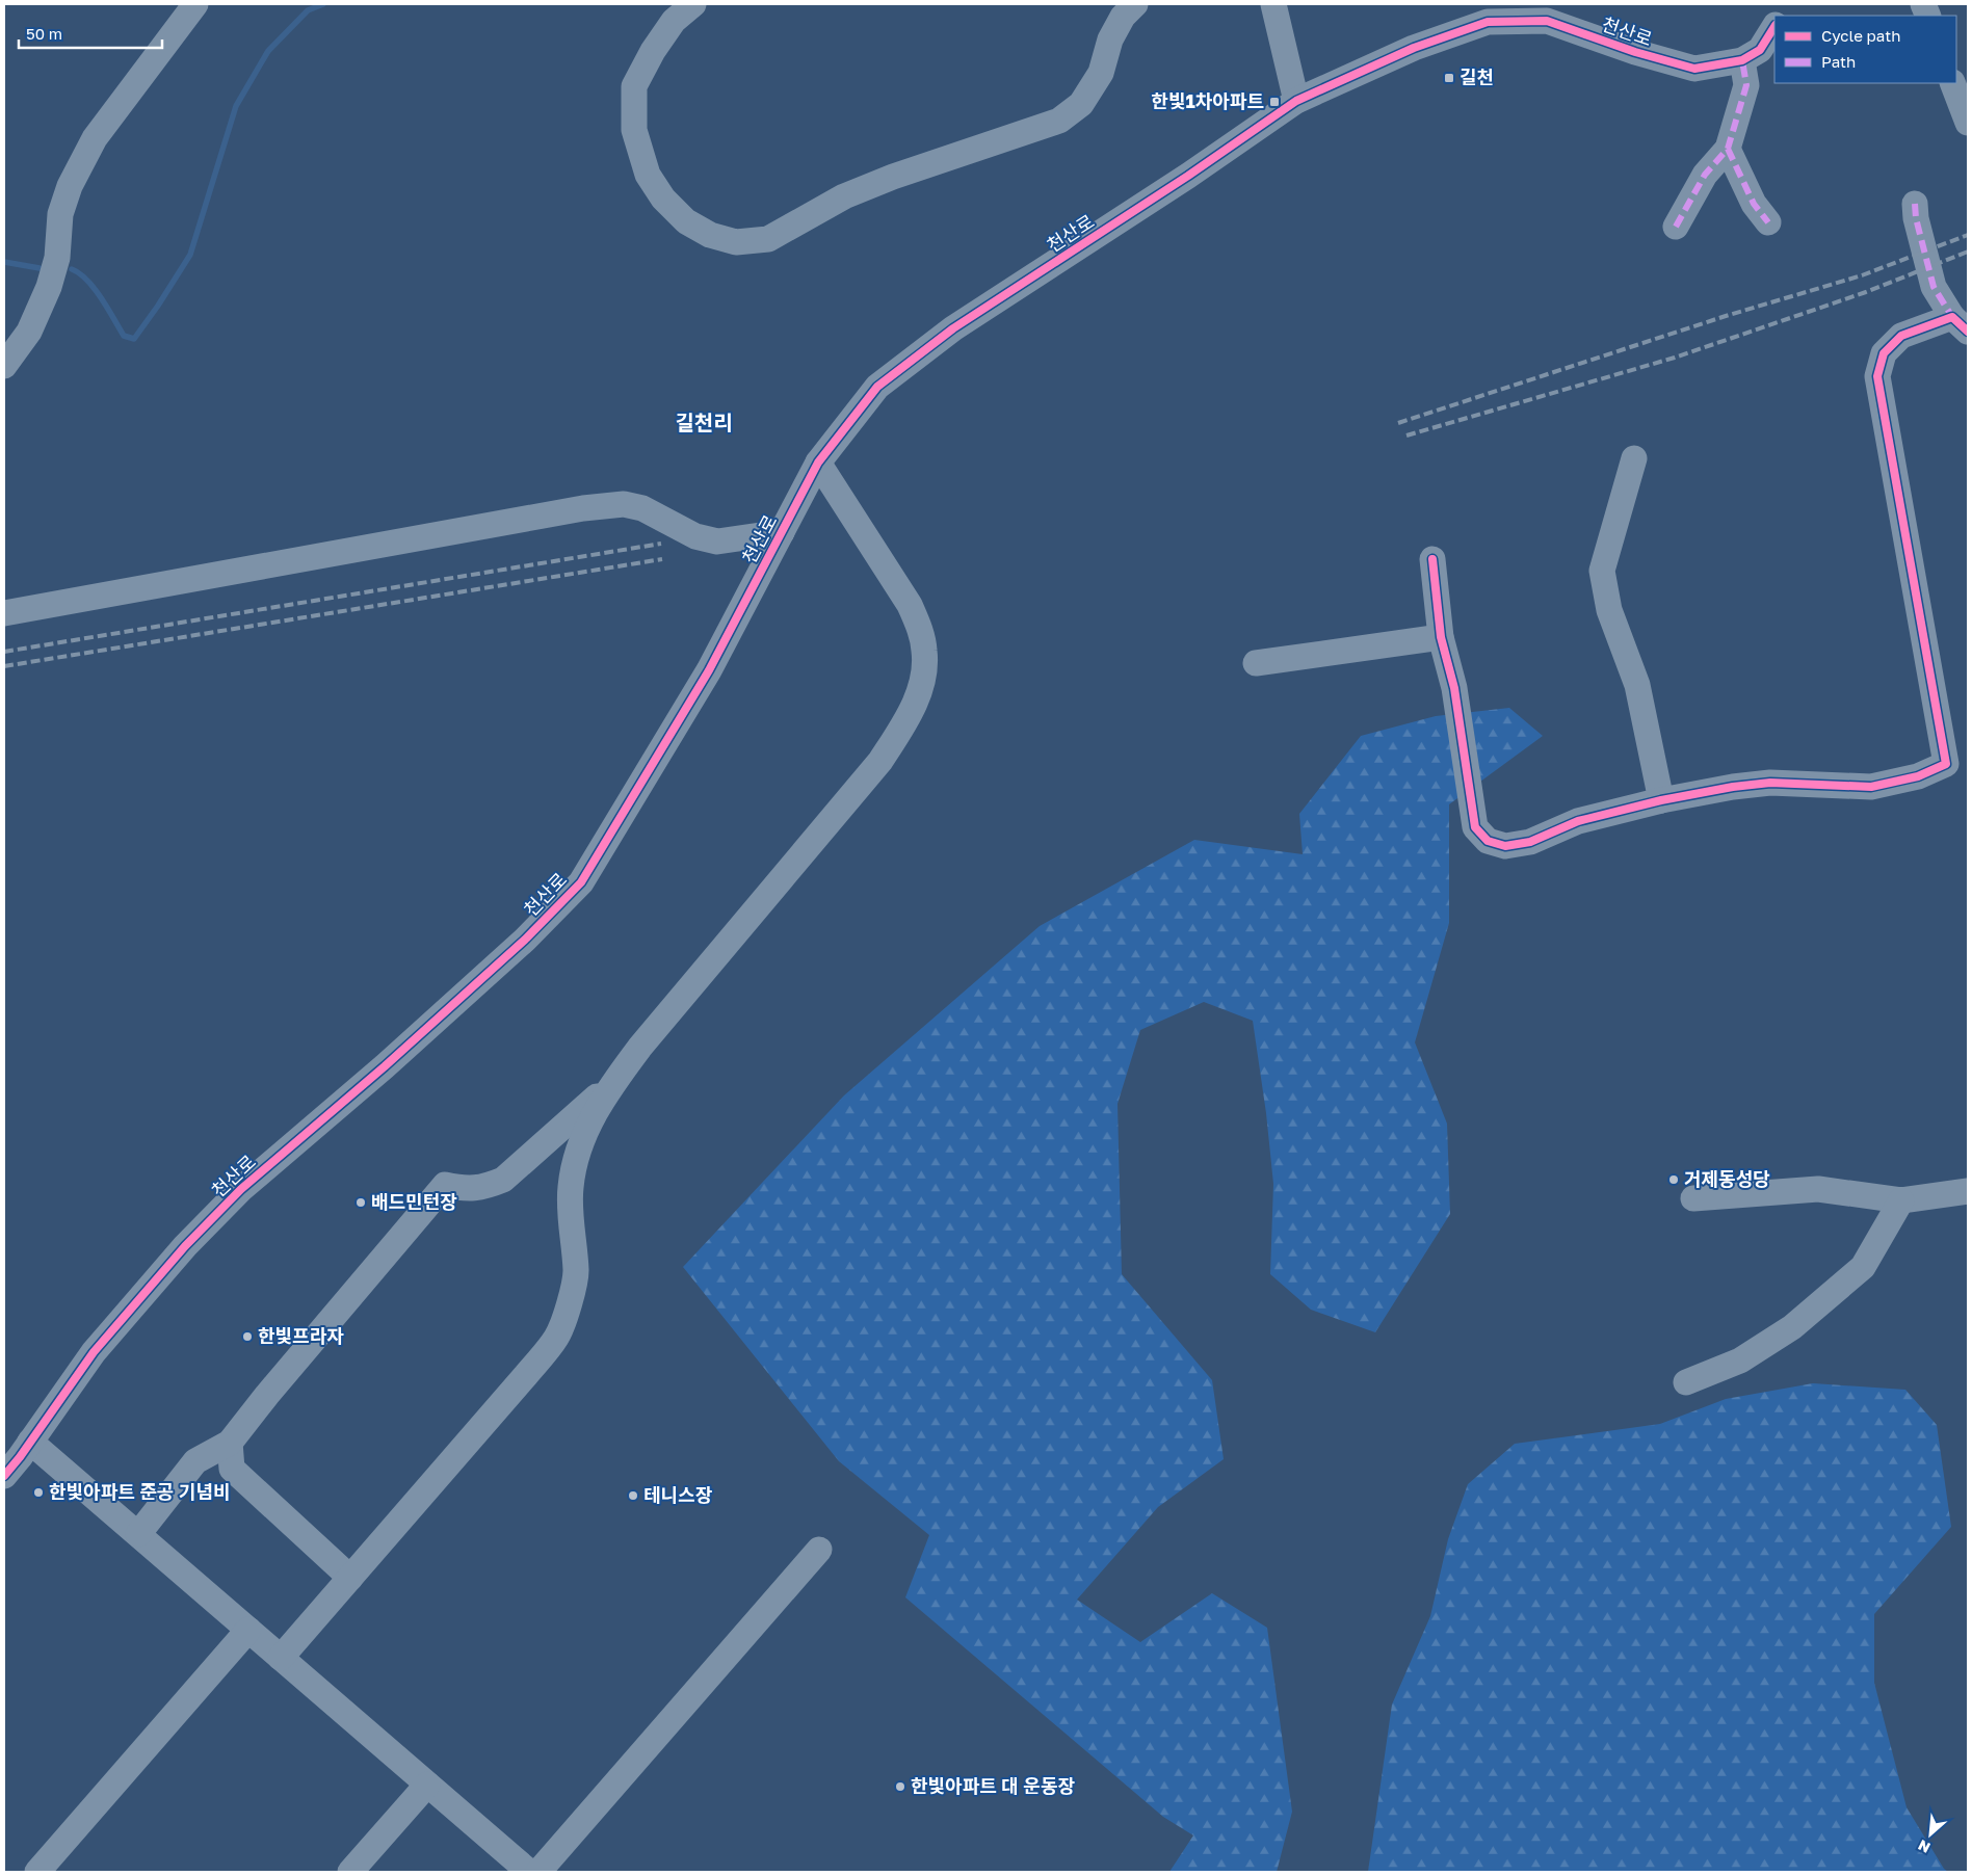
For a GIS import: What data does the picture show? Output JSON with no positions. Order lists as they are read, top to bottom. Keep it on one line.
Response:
{"streets":{"street":["천산로"]},"districts":["길천리"],"places":{"transit":["길천","한빛1차아파트"],"other":["거제동성당","배드민턴장","한빛프라자","한빛아파트 준공 기념비","테니스장","한빛아파트 대 운동장"]},"legend":["Cycle path","Path"],"scale_bar":"50 m","north":"bottom left"}
